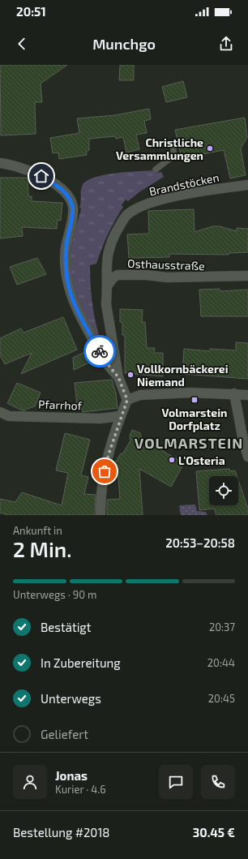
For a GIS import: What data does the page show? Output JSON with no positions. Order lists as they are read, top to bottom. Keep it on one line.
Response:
{"streets":{"street":["Brandstöcken","Osthausstraße","Pfarrhof"]},"crossings":[["Brandstöcken","Osthausstraße"]],"districts":["VOLMARSTEIN"],"places":{"other":["Christliche Versammlungen","Vollkornbäckerei Niemand","L'Osteria"],"transit":["Volmarstein Dorfplatz"]},"page":{"status":"20:51","header":"Munchgo","heading":["2 Min.","Ankunft in","20:53–20:58"],"panel":["Jonas","Kurier · 4.6","Bestellung #2018","30.45 €"],"bar":"Unterwegs · 90 m","list":[["Bestätigt","20:37"],["In Zubereitung","20:44"],["Unterwegs","20:45"],"Geliefert"]}}
